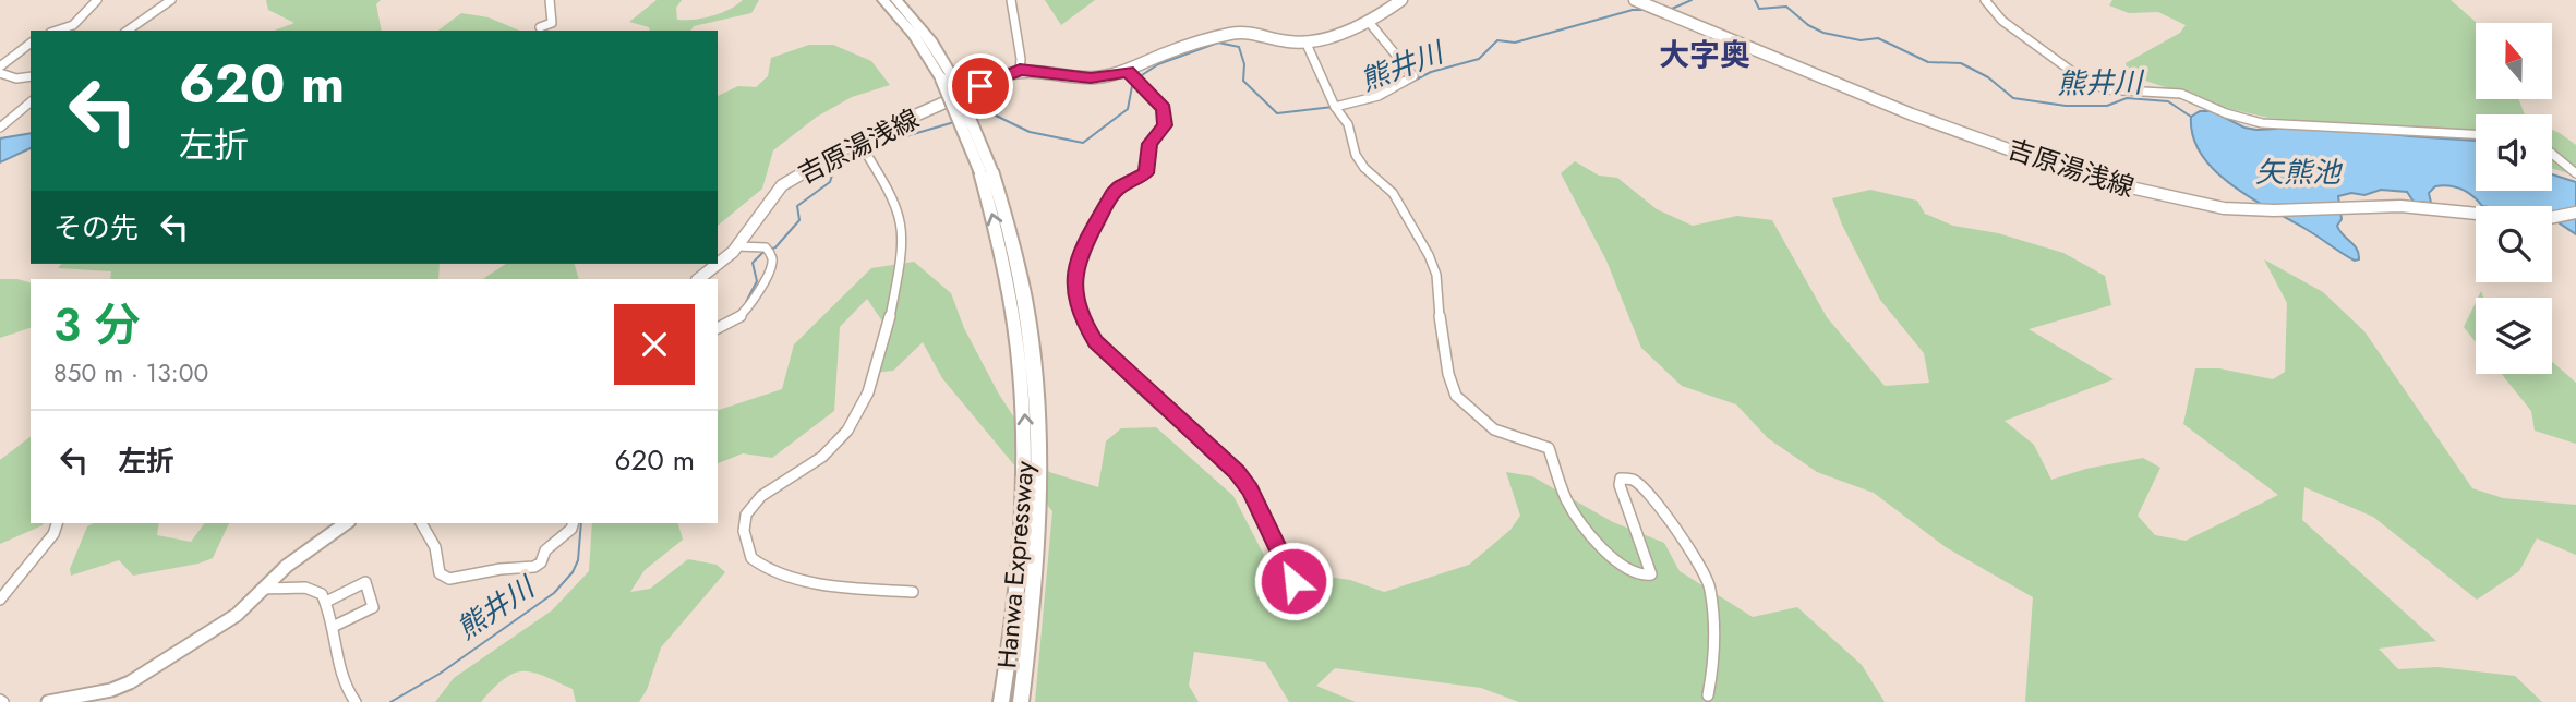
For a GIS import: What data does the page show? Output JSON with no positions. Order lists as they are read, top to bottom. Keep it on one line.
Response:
{"streets":{"highway":["Hanwa Expressway"],"main road":["吉原湯浅線"]},"districts":["大字奥"],"water":["熊井川","矢熊池"],"north":"top","page":{"turn":["620 m","左折"],"then":"その先","heading":["3 分","850 m · 13:00"],"list":[{"name":"左折","value":"620 m"}]}}
